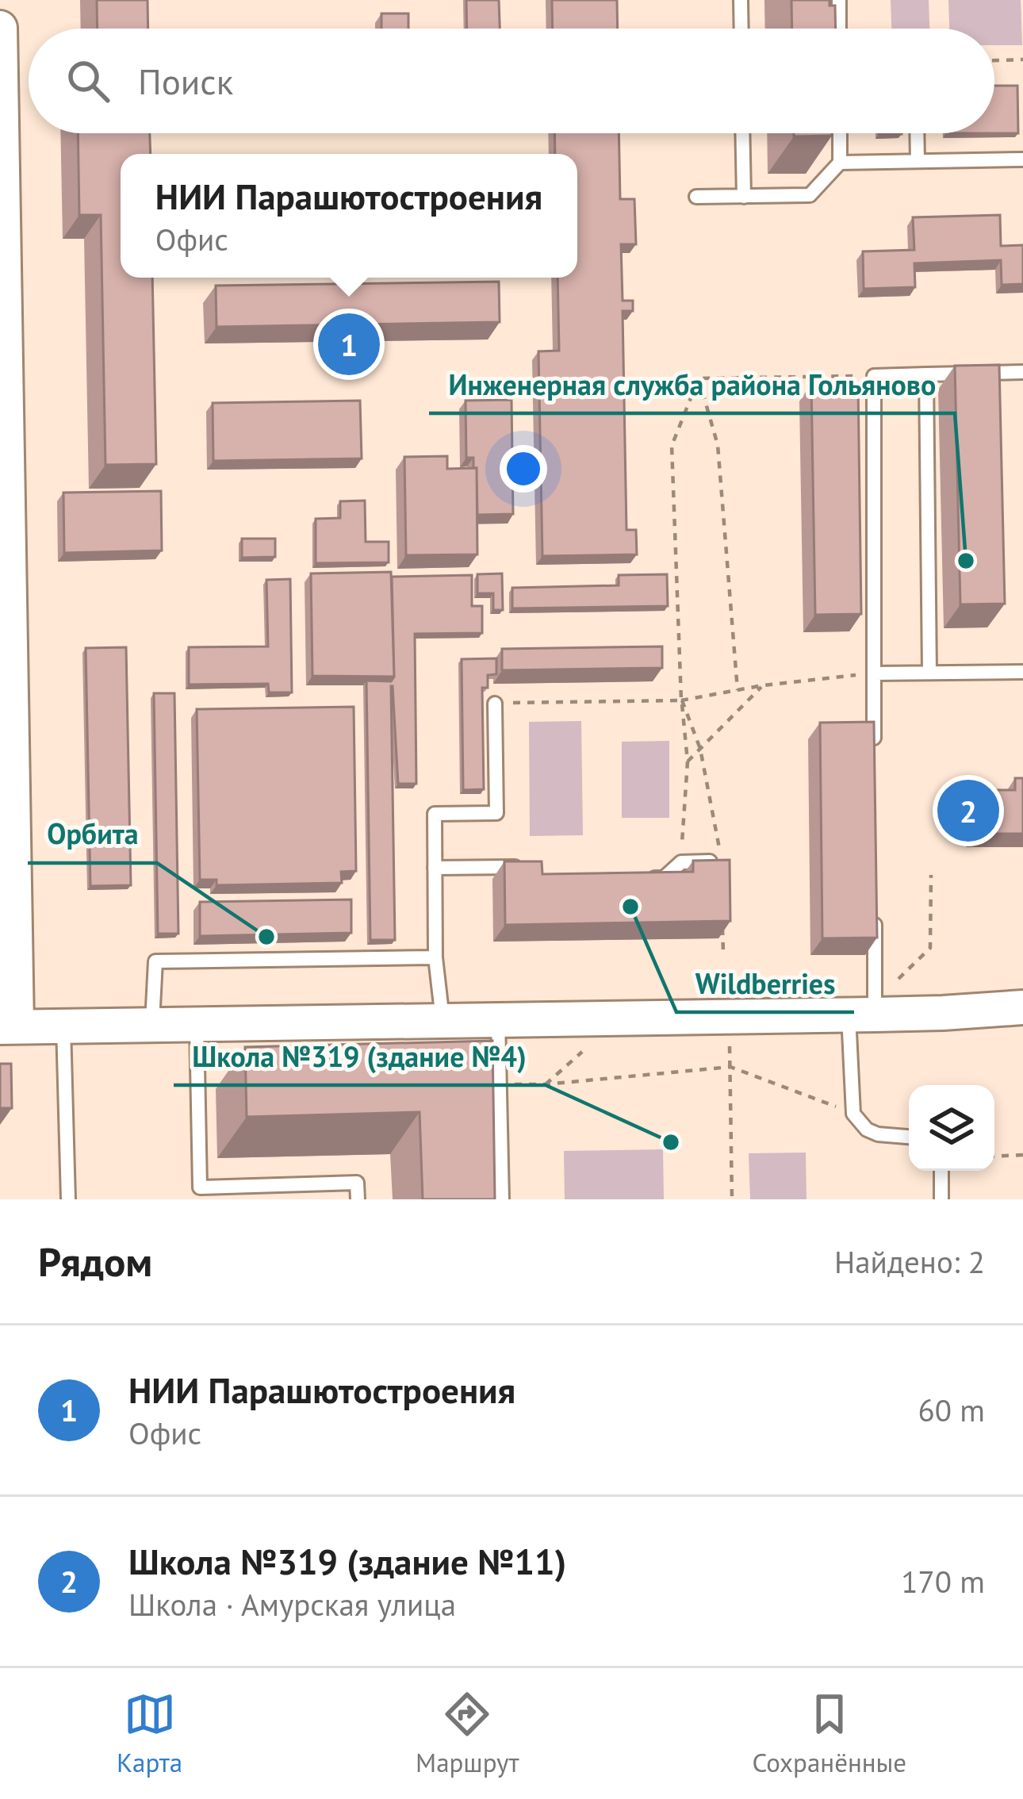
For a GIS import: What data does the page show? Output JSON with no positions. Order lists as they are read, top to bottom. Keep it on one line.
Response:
{"places":["Инженерная служба района Гольяново","Wildberries","Орбита","Школа №319 (здание №4)"],"page":{"search":"Поиск","popup":["НИИ Парашютостроения","Офис"],"pins":["1","2"],"heading":["Рядом","Найдено: 2"],"list":[{"mark":"1","name":"НИИ Парашютостроения","note":"Офис","value":"60 m"},{"mark":"2","name":"Школа №319 (здание №11)","note":"Школа · Амурская улица","value":"170 m"}],"nav":["Карта","Маршрут","Сохранённые"]}}
